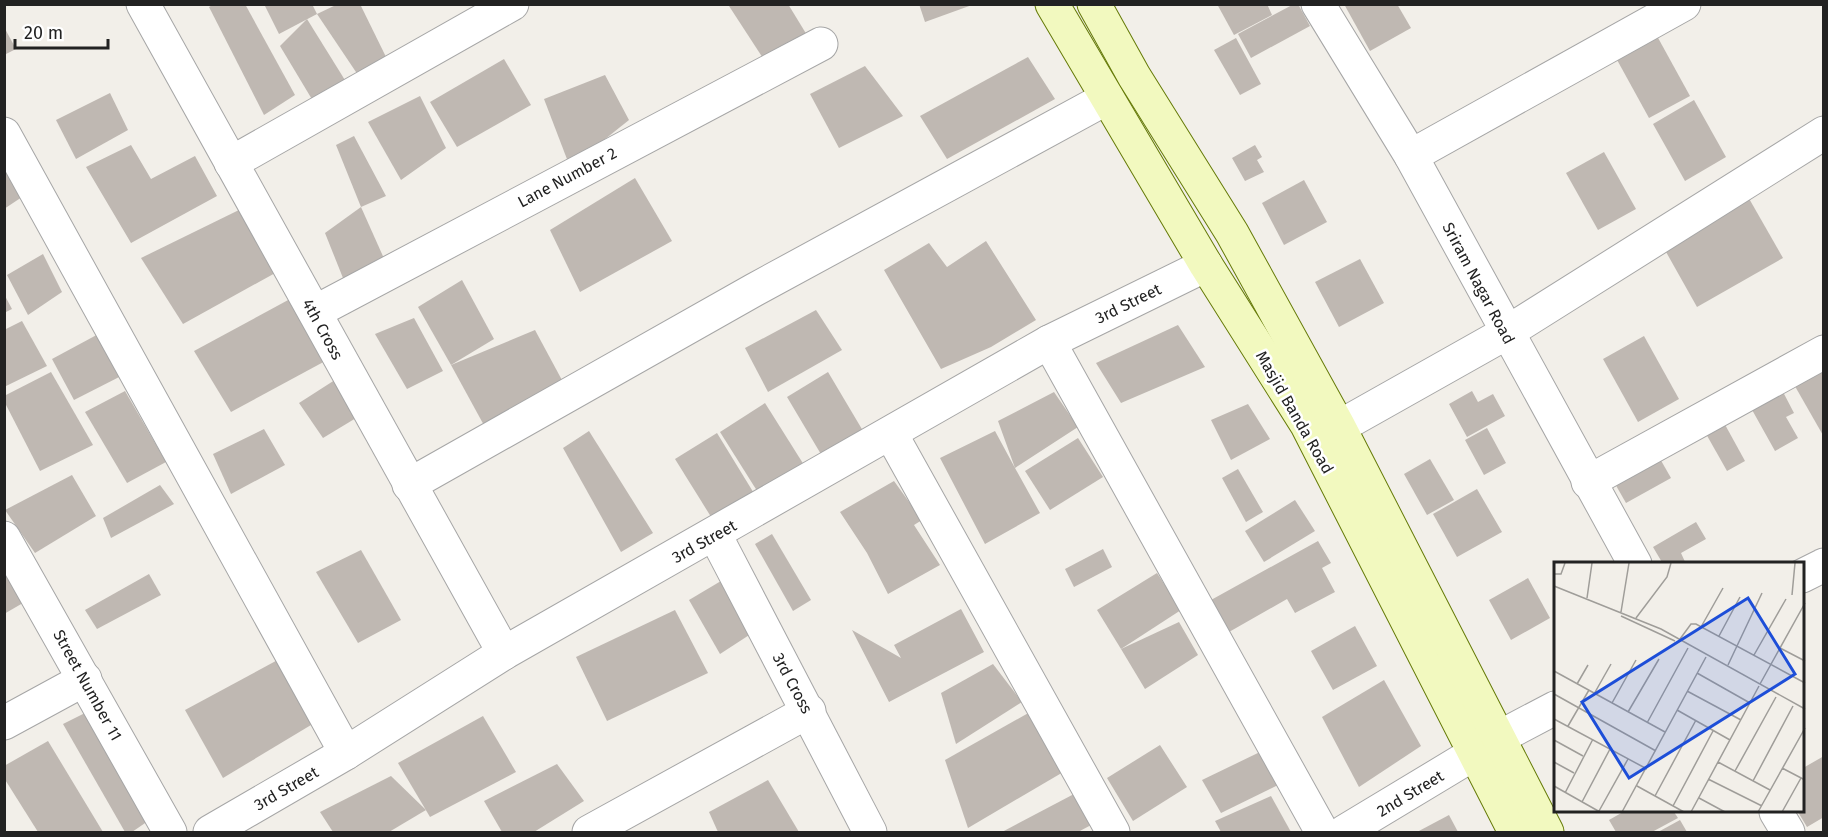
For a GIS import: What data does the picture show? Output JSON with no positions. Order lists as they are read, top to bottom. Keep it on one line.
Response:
{"streets":{"main road":["Masjid Banda Road"],"street":["Lane Number 2","Sriram Nagar Road","3rd Street","4th Cross","3rd Cross","Street Number 11","2nd Street"]},"crossings":[["Lane Number 2","4th Cross"],["3rd Street","4th Cross"],["3rd Street","Masjid Banda Road"],["3rd Street","3rd Cross"],["Masjid Banda Road","2nd Street"]],"scale_bar":"20 m"}
